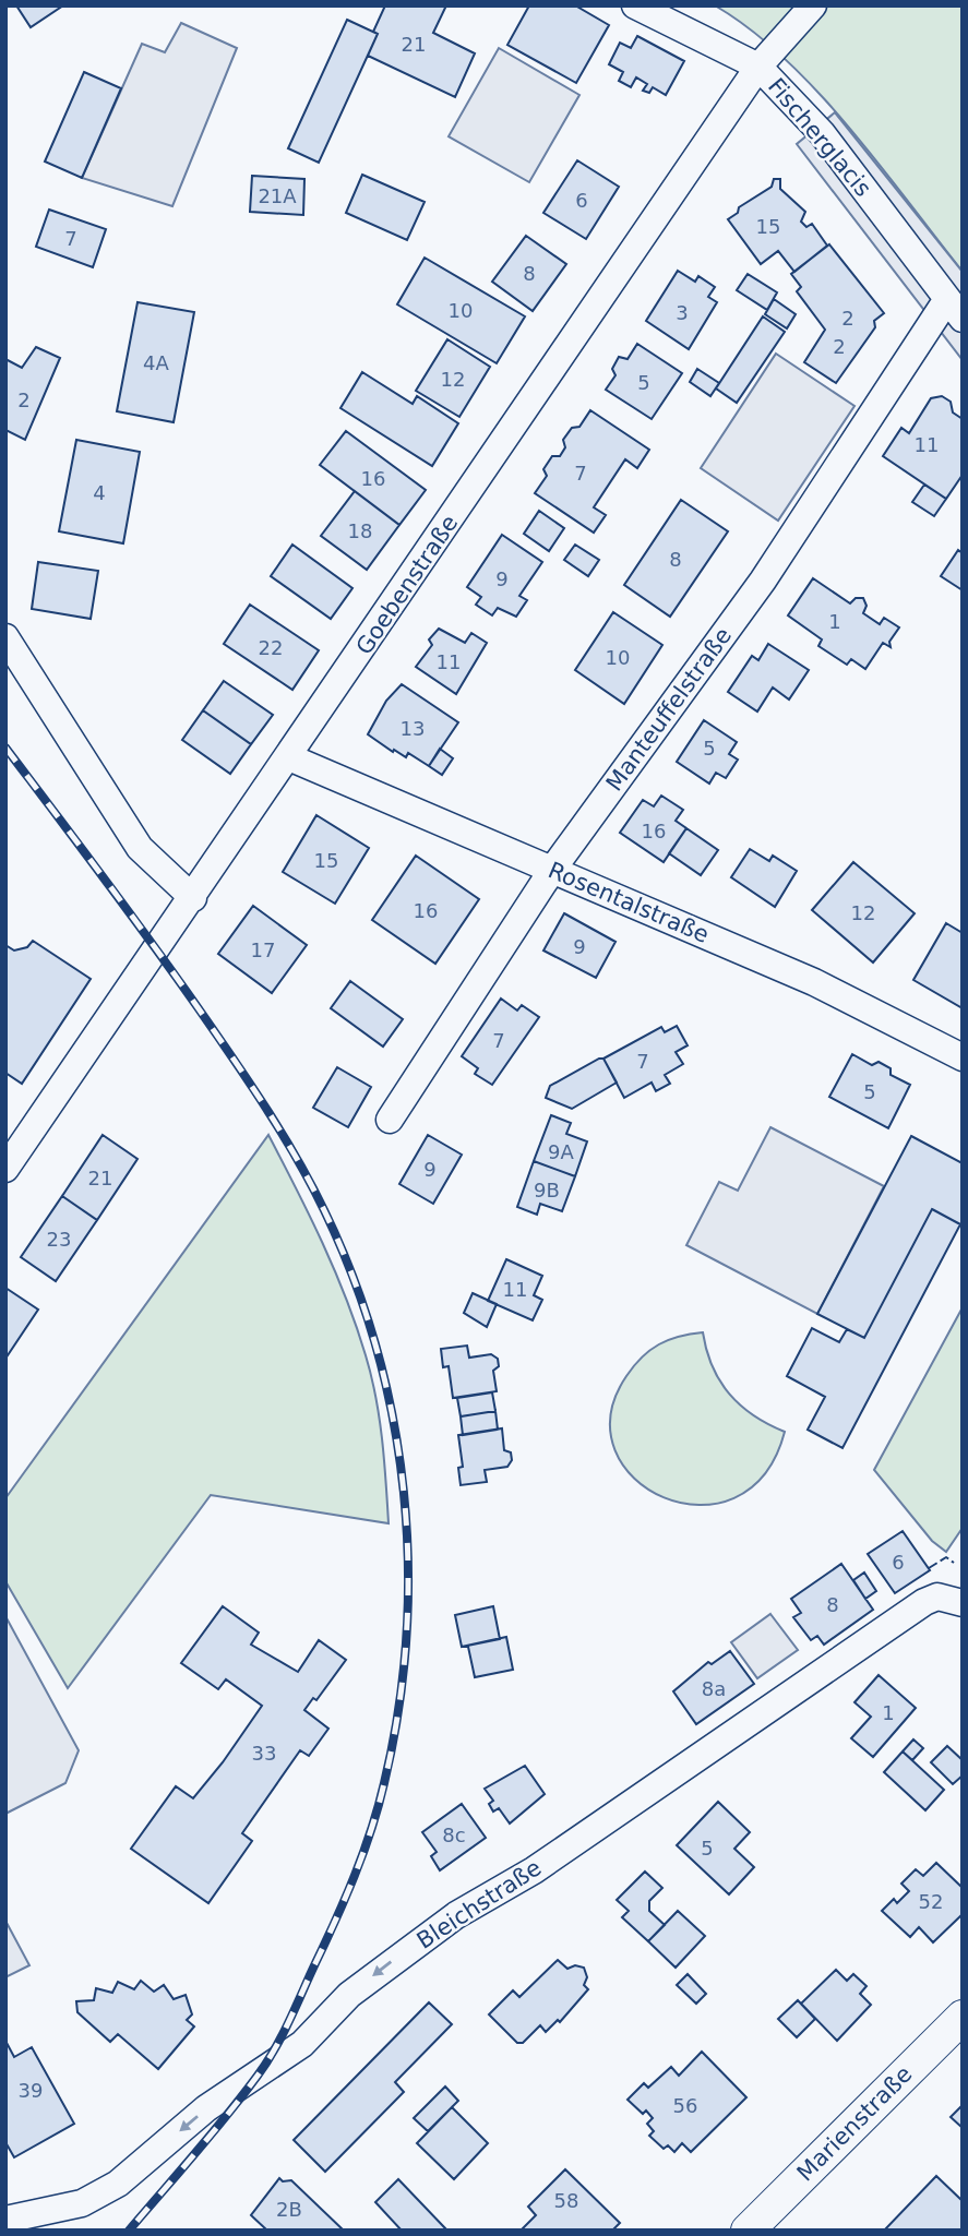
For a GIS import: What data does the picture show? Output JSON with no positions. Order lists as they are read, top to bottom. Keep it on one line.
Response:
{"streets":{"street":["Fischerglacis","Goebenstraße","Manteuffelstraße","Rosentalstraße","Bleichstraße","Marienstraße"]},"crossings":[["Fischerglacis","Goebenstraße"],["Fischerglacis","Manteuffelstraße"],["Goebenstraße","Rosentalstraße"],["Manteuffelstraße","Rosentalstraße"]],"one_way":["Bleichstraße"],"house_numbers":["21","21A","6","15","7","8","10","3","2","2","4A","12","5","2","11","7","16","4","18","8","9","1","22","10","11","13","5","16","15","16","12","9","17","7","7","5","9A","9","21","9B","23","11","6","8","8a","1","33","8c","5","52","39","56","58","2B"]}
